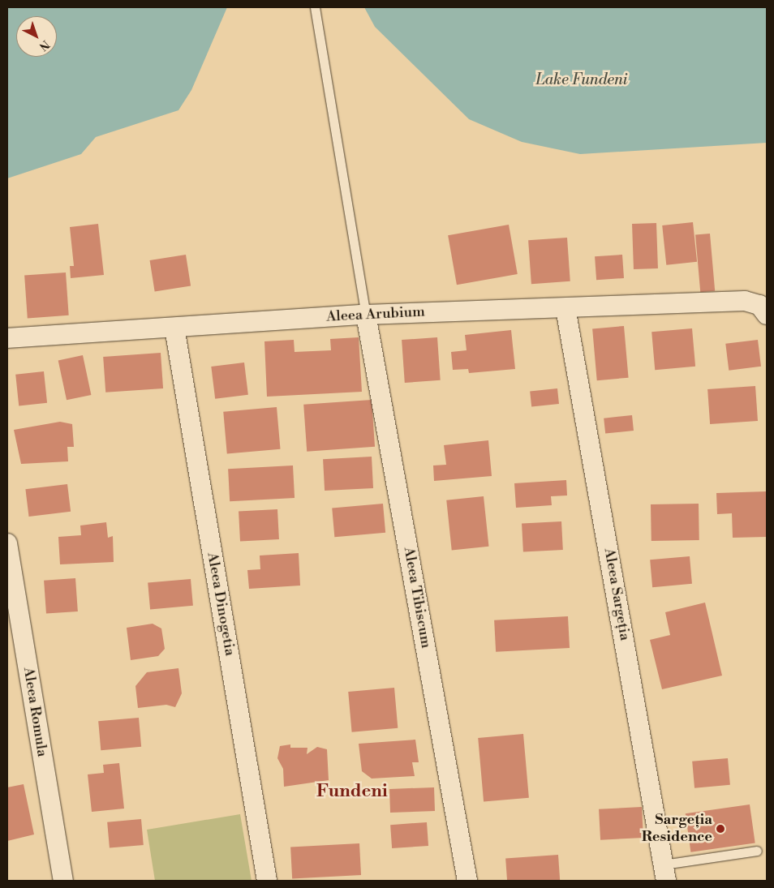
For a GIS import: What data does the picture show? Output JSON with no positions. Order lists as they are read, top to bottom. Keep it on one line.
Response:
{"streets":{"street":["Aleea Arubium","Aleea Sargeția","Aleea Tibiscum","Aleea Dinogetia","Aleea Romula"]},"crossings":[["Aleea Arubium","Aleea Sargeția"],["Aleea Arubium","Aleea Tibiscum"],["Aleea Arubium","Aleea Dinogetia"]],"districts":["Fundeni"],"water":["Lake Fundeni"],"places":["Sargeția Residence"],"north":"bottom right"}
